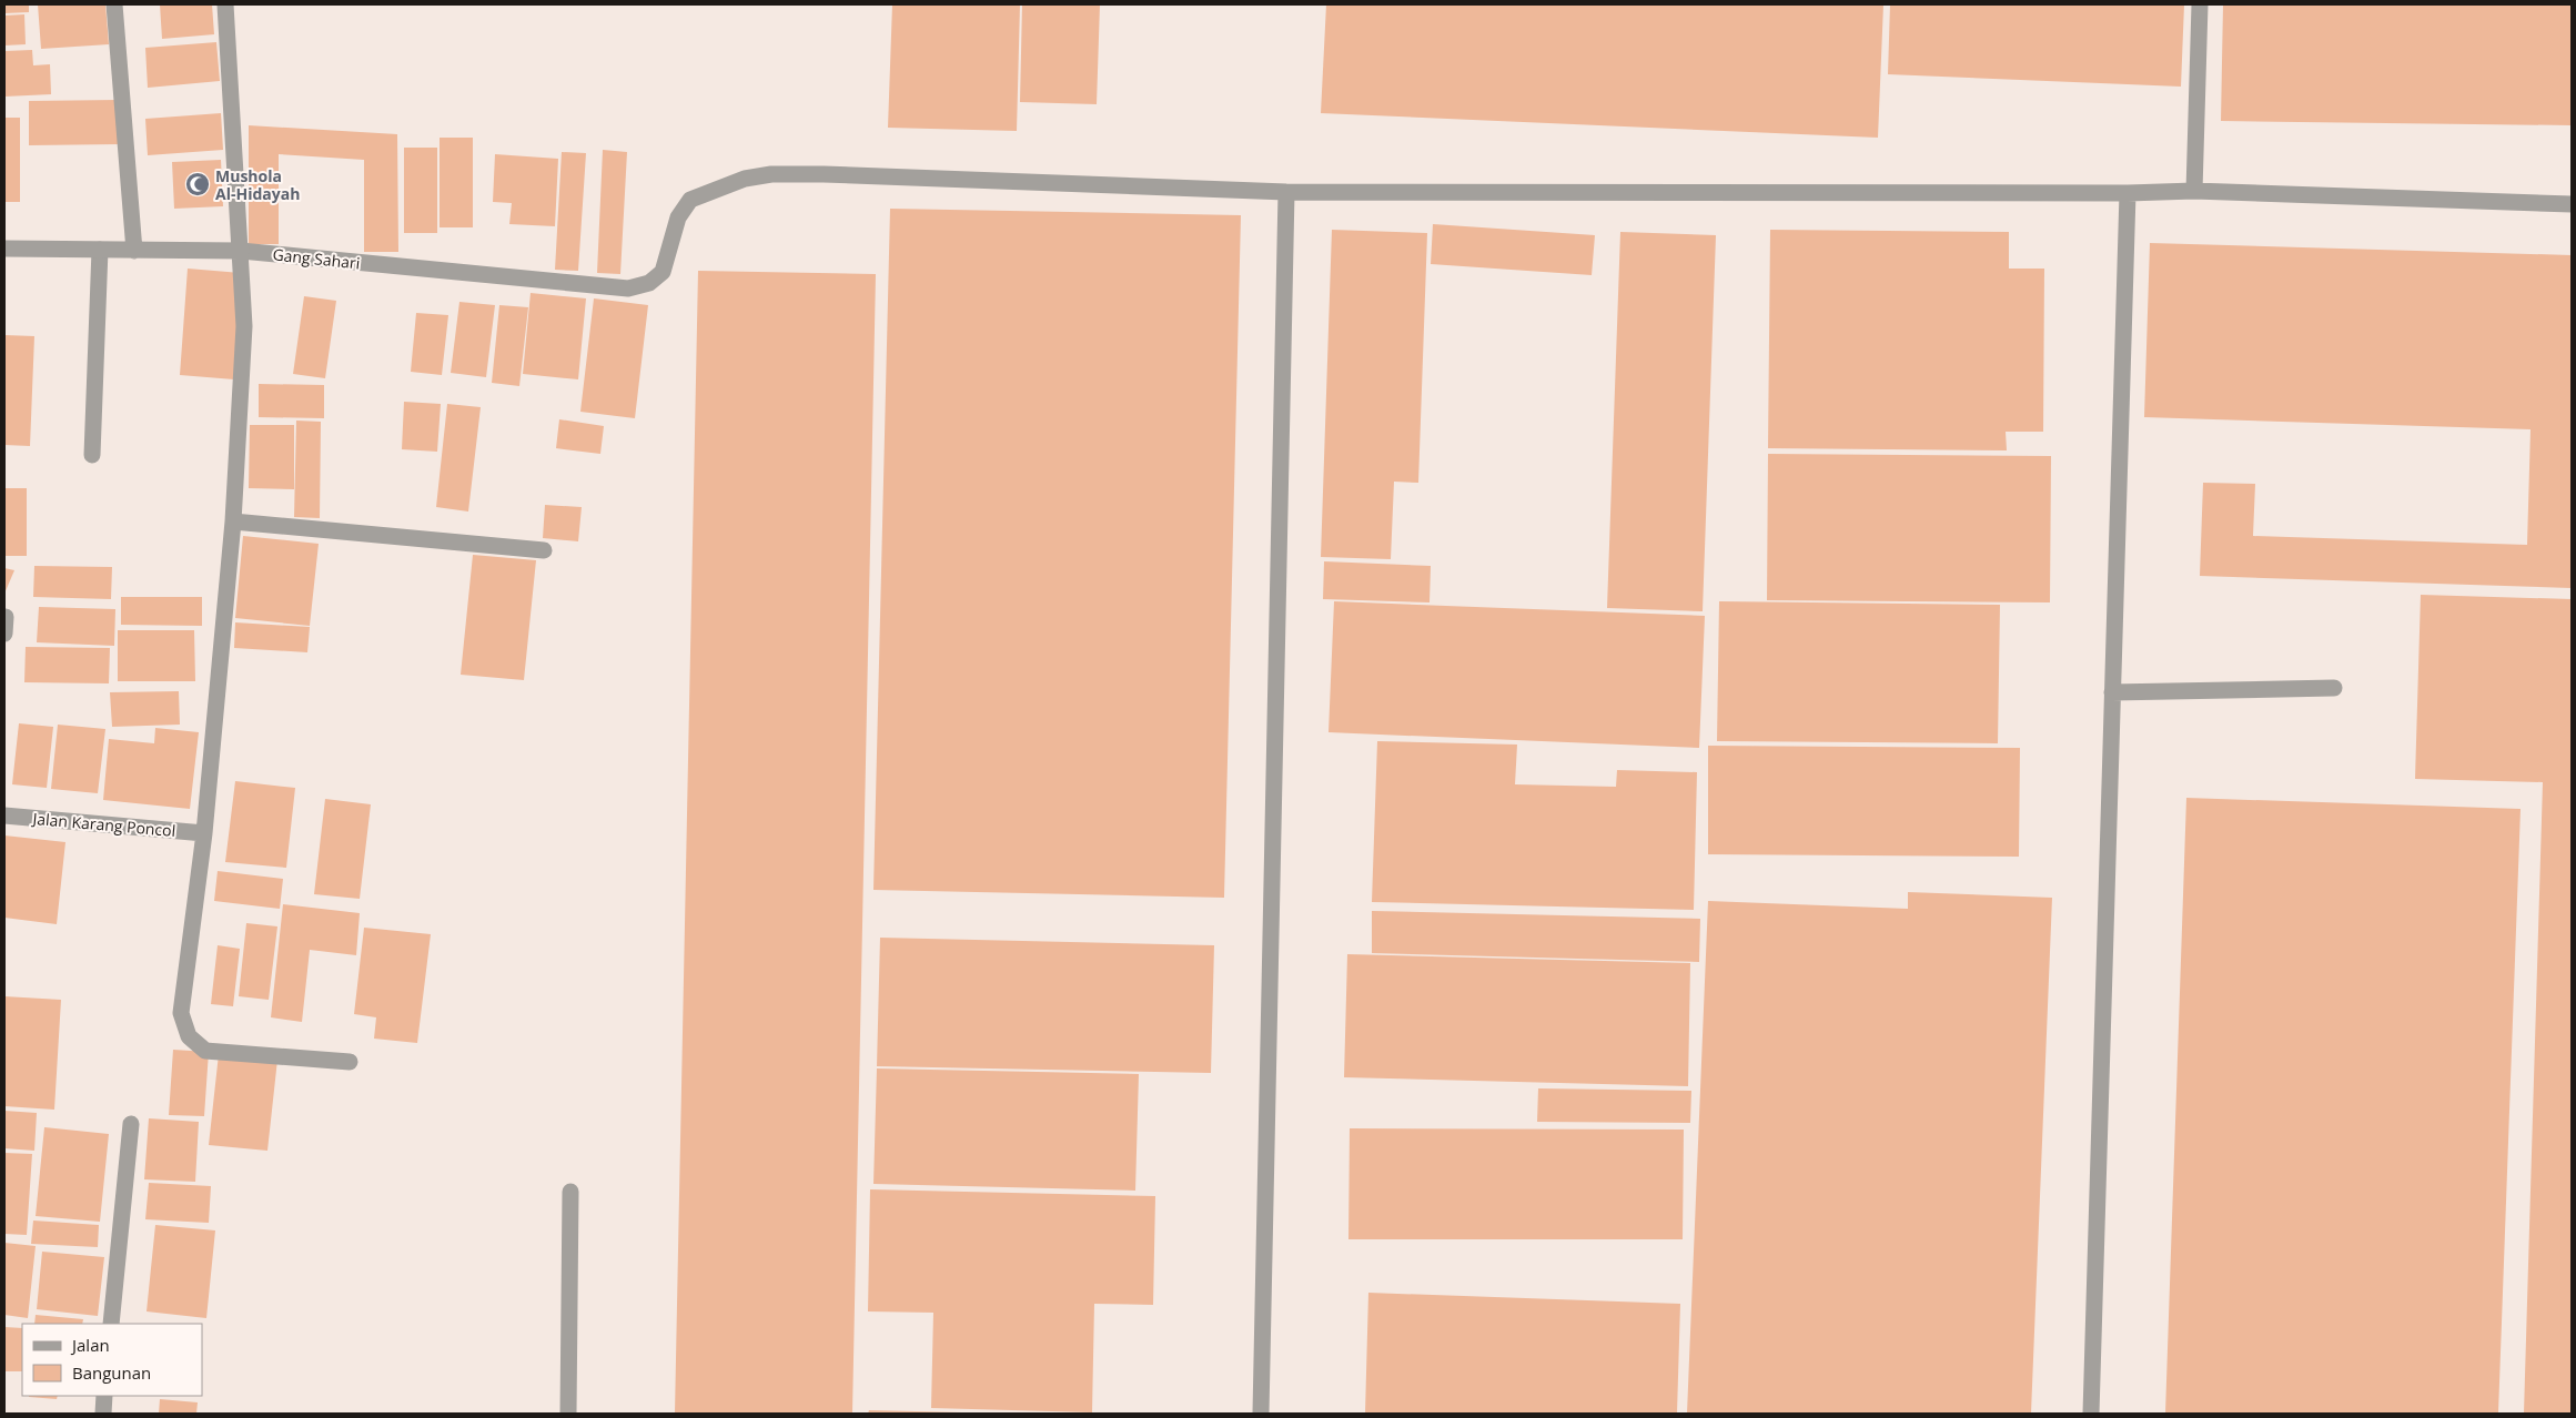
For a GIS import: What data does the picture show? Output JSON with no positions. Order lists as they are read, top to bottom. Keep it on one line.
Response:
{"streets":{"street":["Gang Sahari","Jalan Karang Poncol"]},"places":{"mosque":["Mushola Al-Hidayah"]},"legend":["Jalan","Bangunan"]}
